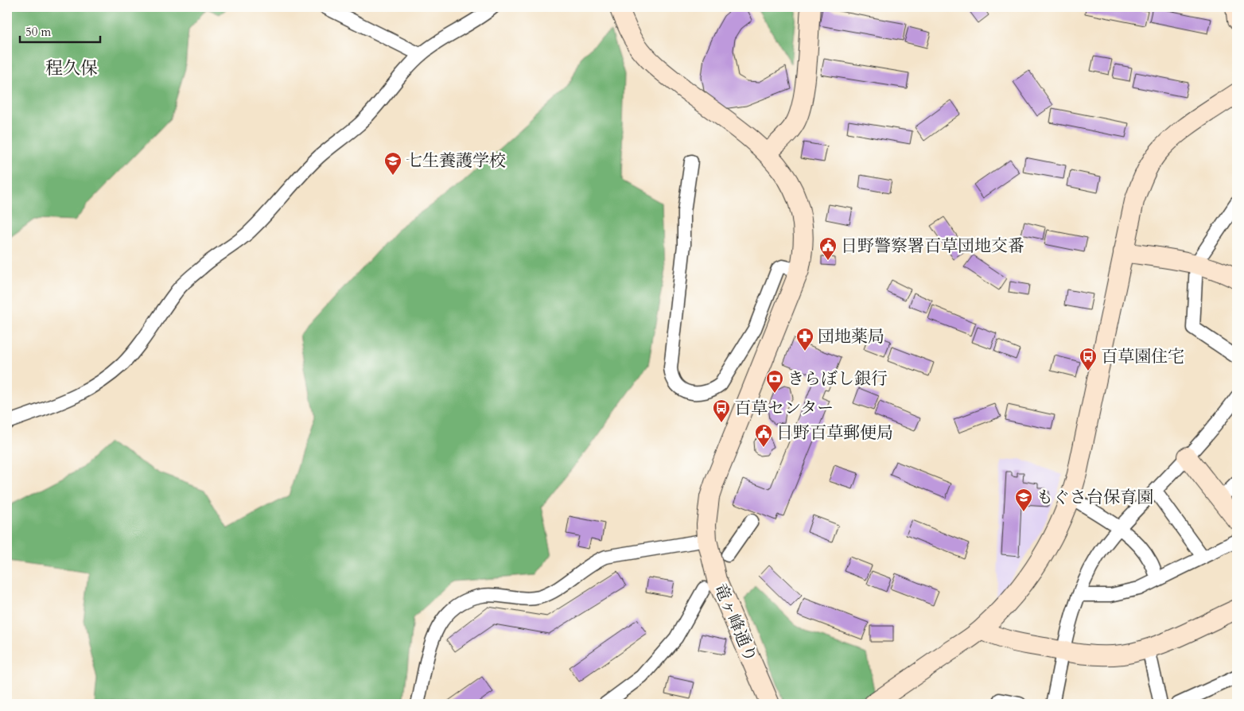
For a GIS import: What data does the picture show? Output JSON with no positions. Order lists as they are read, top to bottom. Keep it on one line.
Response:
{"streets":{"street":["竜ヶ峰通り"]},"districts":["程久保"],"places":{"school or university":["七生養護学校","もぐさ台保育園"],"public building":["日野警察署百草団地交番","日野百草郵便局"],"pharmacy":["団地薬局"],"bus stop":["百草園住宅","百草センター"],"bank":["きらぼし銀行"]},"scale_bar":"50 m"}
